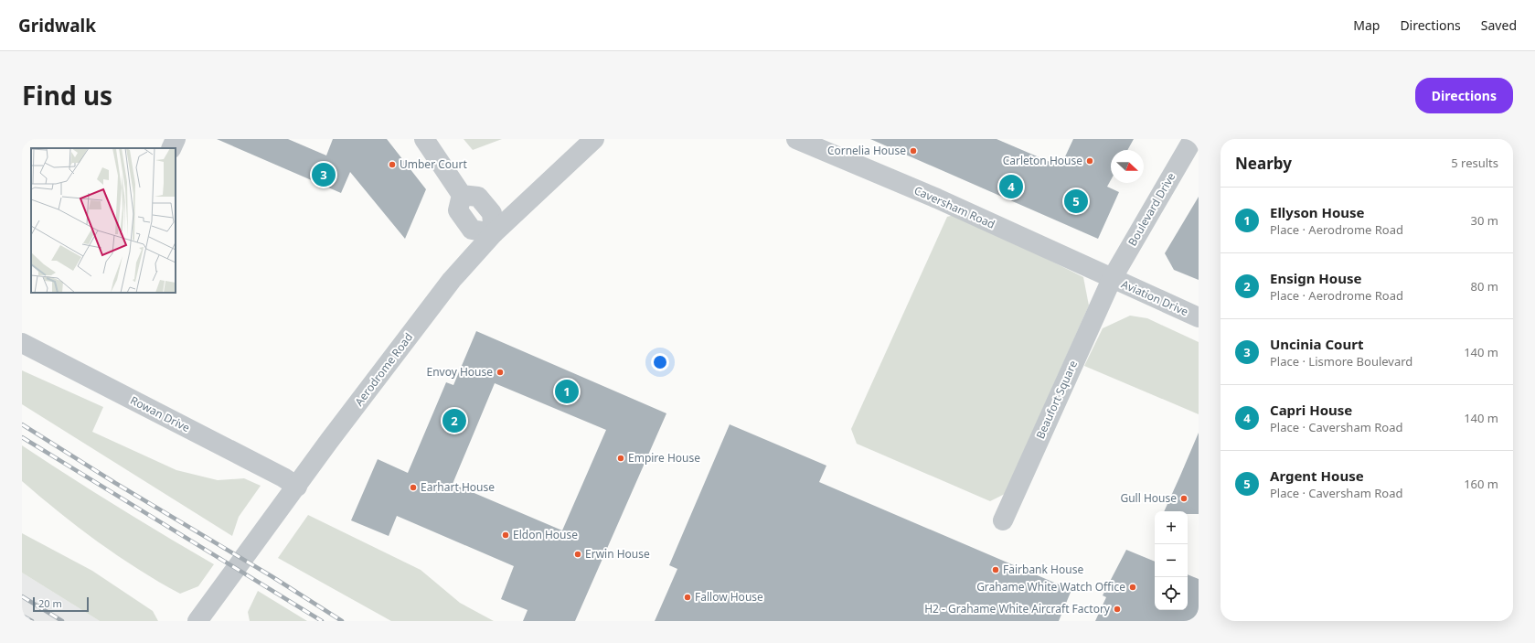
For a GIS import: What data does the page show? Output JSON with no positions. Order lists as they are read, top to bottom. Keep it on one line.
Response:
{"streets":{"street":["Caversham Road","Boulevard Drive","Aviation Drive","Aerodrome Road","Beaufort Square","Rowan Drive"]},"crossings":[["Caversham Road","Boulevard Drive"],["Caversham Road","Aviation Drive"],["Caversham Road","Beaufort Square"],["Boulevard Drive","Aviation Drive"],["Boulevard Drive","Beaufort Square"],["Aviation Drive","Beaufort Square"],["Aerodrome Road","Rowan Drive"]],"places":["Cornelia House","Carleton House","Umber Court","Envoy House","Empire House","Earhart House","Gull House","Eldon House","Erwin House","Fairbank House","Grahame White Watch Office","Fallow House","H2 - Grahame White Aircraft Factory"],"scale_bar":"20 m","north":"right","page":{"header":"Gridwalk","nav":["Map","Directions","Saved"],"title":"Find us","buttons":"Directions","heading":["Nearby","5 results"],"pins":["3","4","5","1","2"],"list":[{"mark":"1","name":"Ellyson House","note":"Place · Aerodrome Road","value":"30 m"},{"mark":"2","name":"Ensign House","note":"Place · Aerodrome Road","value":"80 m"},{"mark":"3","name":"Uncinia Court","note":"Place · Lismore Boulevard","value":"140 m"},{"mark":"4","name":"Capri House","note":"Place · Caversham Road","value":"140 m"},{"mark":"5","name":"Argent House","note":"Place · Caversham Road","value":"160 m"}],"map_buttons":["+","−"],"scale":"20 m"}}
